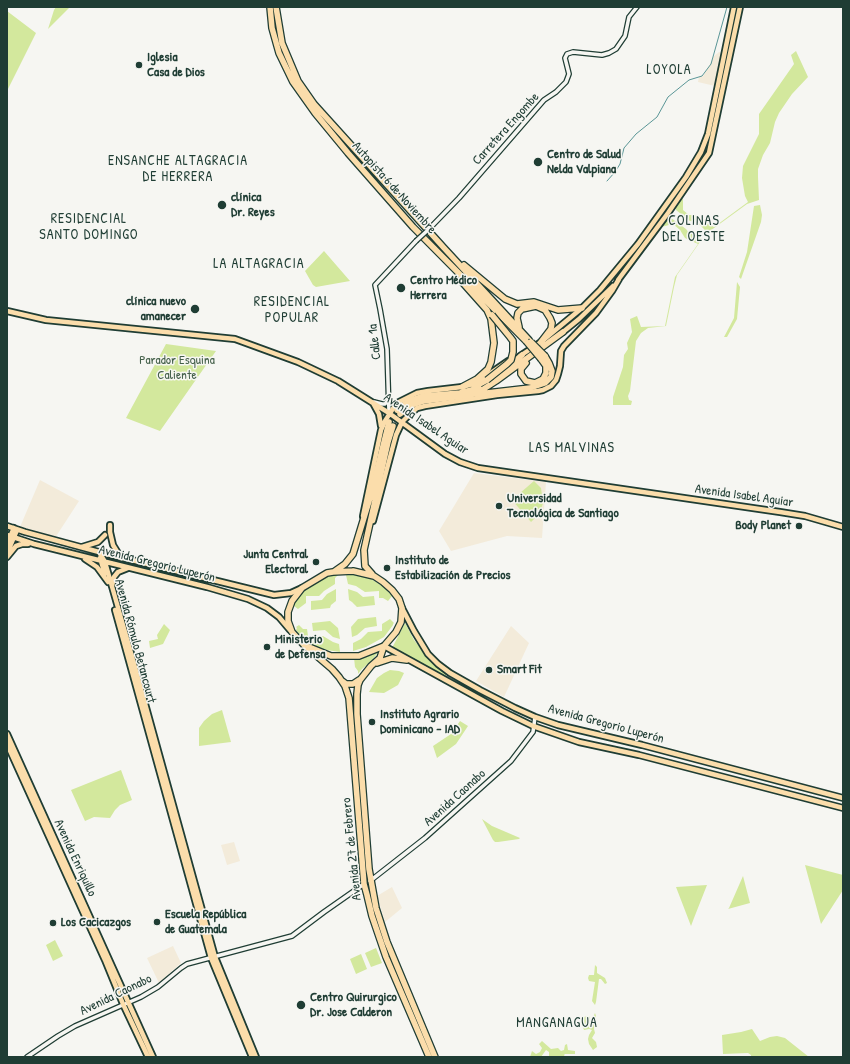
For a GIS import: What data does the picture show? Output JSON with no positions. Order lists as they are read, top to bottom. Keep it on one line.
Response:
{"streets":{"highway":["Autopista 6 de Noviembre","Avenida 27 de Febrero"],"main road":["Avenida Isabel Aguiar","Avenida Gregorio Luperón","Avenida Rómulo Betancourt","Avenida Enriquillo"],"street":["Carretera Engombe","Calle 1a","Avenida Caonabo"]},"crossings":[["Carretera Engombe","Calle 1a"],["Calle 1a","Avenida Isabel Aguiar"],["Avenida Gregorio Luperón","Avenida Rómulo Betancourt"],["Avenida Gregorio Luperón","Avenida Caonabo"],["Avenida Gregorio Luperón","Avenida 27 de Febrero"],["Avenida Rómulo Betancourt","Avenida Caonabo"],["Avenida Caonabo","Avenida 27 de Febrero"],["Avenida Caonabo","Avenida Enriquillo"]],"districts":["LOYOLA","ENSANCHE ALTAGRACIA DE HERRERA","RESIDENCIAL SANTO DOMINGO","COLINAS DEL OESTE","LA ALTAGRACIA","RESIDENCIAL POPULAR","LAS MALVINAS","MANGANAGUA"],"parks":["Parador Esquina Caliente"],"places":["Iglesia Casa de Dios","Centro de Salud Nelda Valpiana","clínica Dr. Reyes","Centro Médico Herrera","clínica nuevo amanecer","Universidad Tecnológica de Santiago","Body Planet","Junta Central Electoral","Instituto de Estabilización de Precios","Ministerio de Defensa","Smart Fit","Instituto Agrario Dominicano - IAD","Escuela República de Guatemala","Los Cacicazgos","Centro Quirurgico Dr. Jose Calderon"]}
